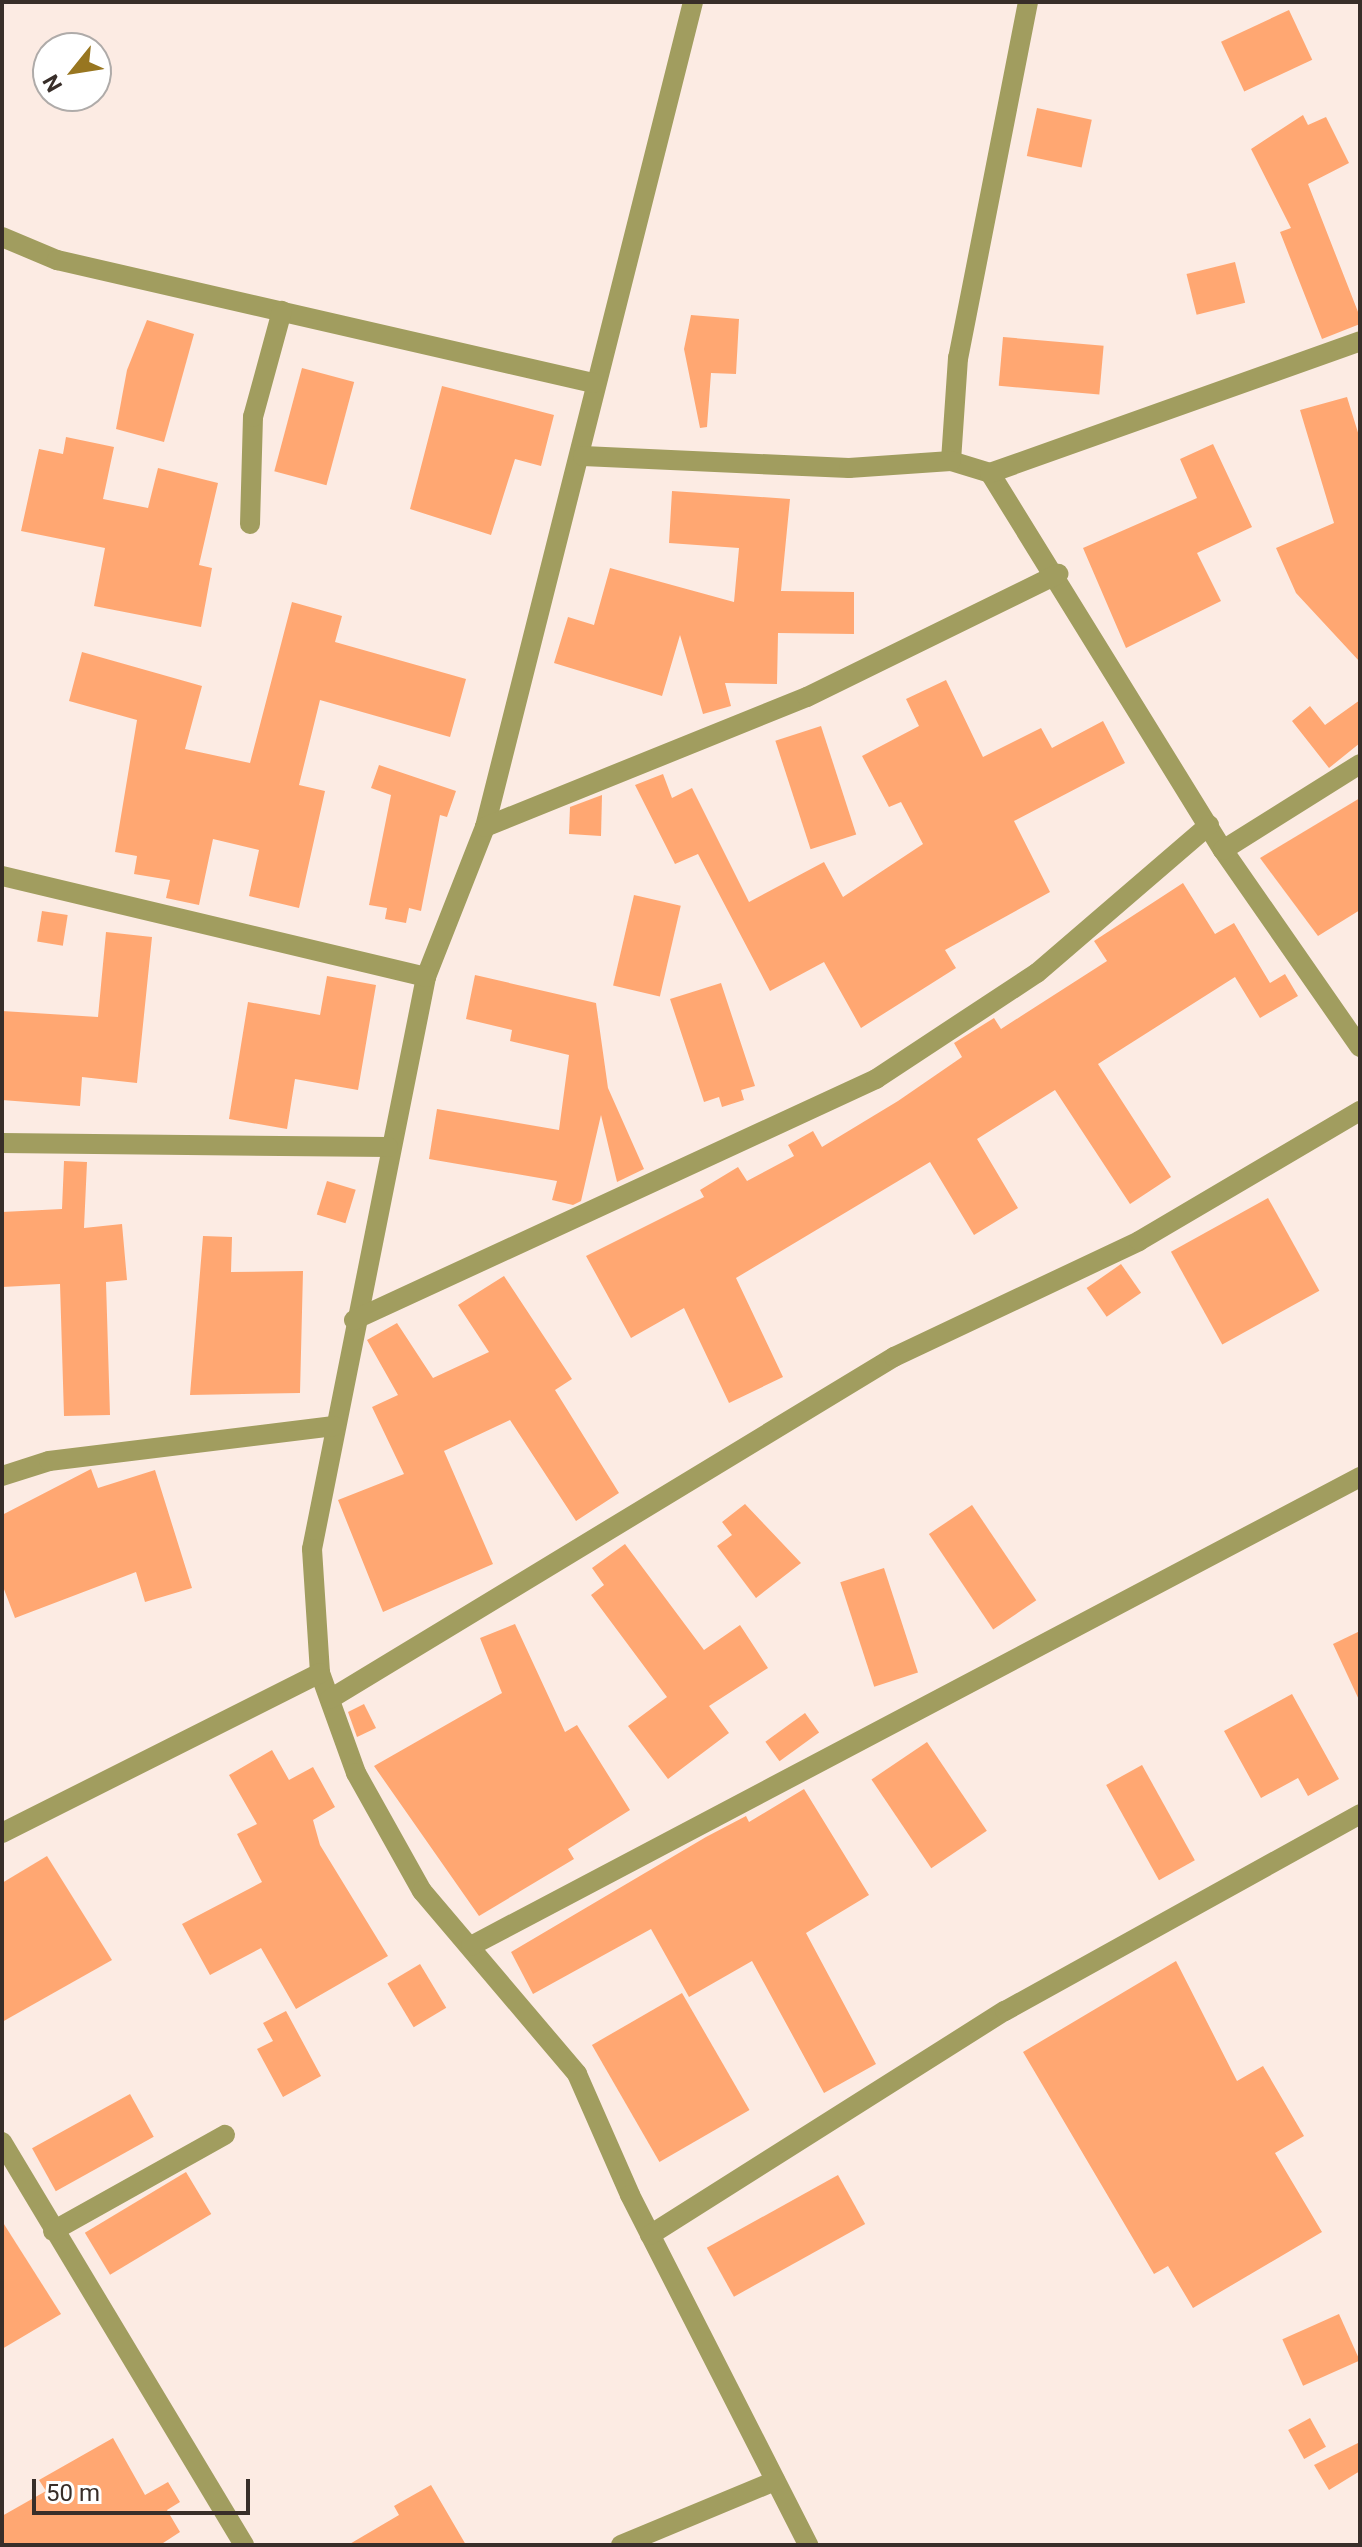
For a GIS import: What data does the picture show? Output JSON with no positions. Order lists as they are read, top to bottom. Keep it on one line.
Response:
{"scale_bar":"50 m","north":"bottom left"}
